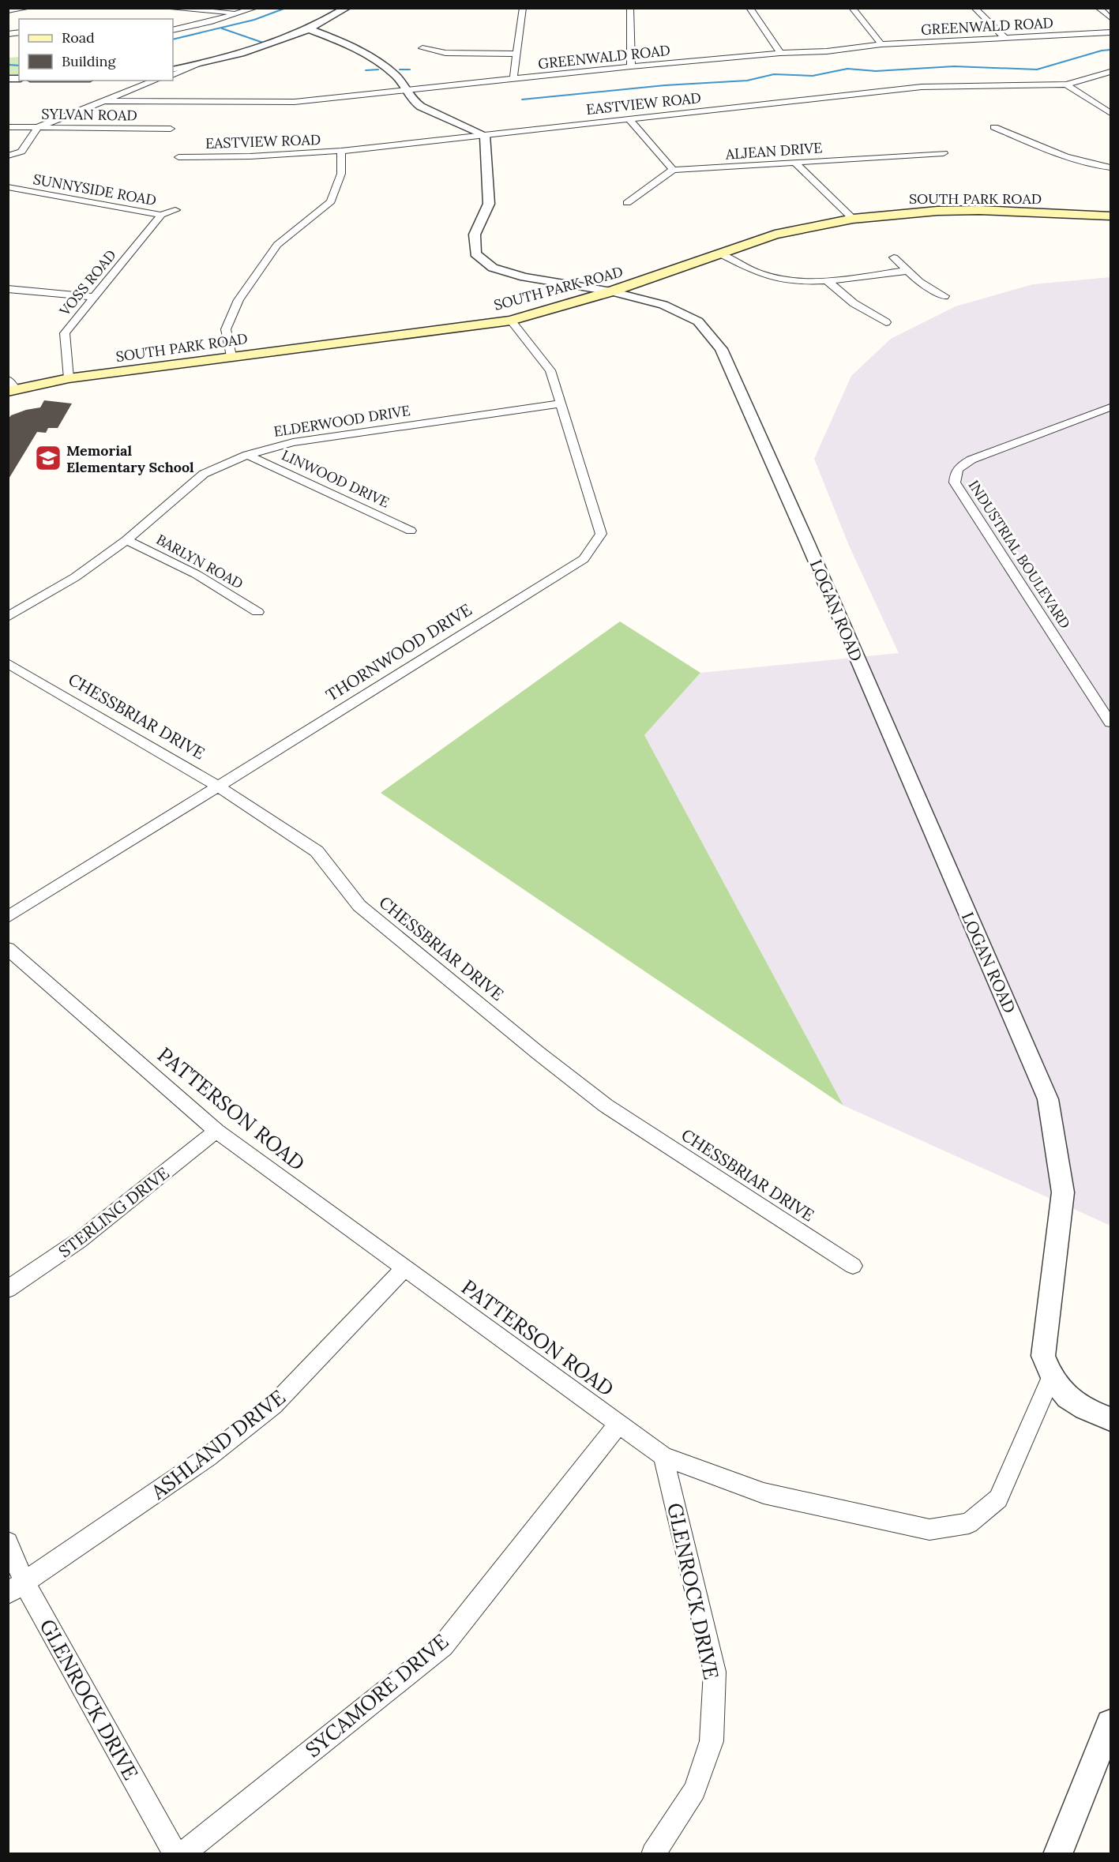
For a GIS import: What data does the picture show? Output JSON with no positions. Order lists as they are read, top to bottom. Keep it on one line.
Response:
{"streets":{"main road":["SOUTH PARK ROAD"],"street":["GREENWALD ROAD","EASTVIEW ROAD","SYLVAN ROAD","ALJEAN DRIVE","SUNNYSIDE ROAD","VOSS ROAD","ELDERWOOD DRIVE","LINWOOD DRIVE","INDUSTRIAL BOULEVARD","BARLYN ROAD","LOGAN ROAD","THORNWOOD DRIVE","CHESSBRIAR DRIVE","PATTERSON ROAD","STERLING DRIVE","ASHLAND DRIVE","GLENROCK DRIVE","SYCAMORE DRIVE"]},"crossings":[["EASTVIEW ROAD","LOGAN ROAD"],["SUNNYSIDE ROAD","VOSS ROAD"],["SOUTH PARK ROAD","VOSS ROAD"],["SOUTH PARK ROAD","LOGAN ROAD"],["SOUTH PARK ROAD","THORNWOOD DRIVE"],["ELDERWOOD DRIVE","LINWOOD DRIVE"],["ELDERWOOD DRIVE","BARLYN ROAD"],["ELDERWOOD DRIVE","THORNWOOD DRIVE"],["LOGAN ROAD","PATTERSON ROAD"],["THORNWOOD DRIVE","CHESSBRIAR DRIVE"],["PATTERSON ROAD","STERLING DRIVE"],["PATTERSON ROAD","ASHLAND DRIVE"],["PATTERSON ROAD","GLENROCK DRIVE"],["PATTERSON ROAD","SYCAMORE DRIVE"],["ASHLAND DRIVE","GLENROCK DRIVE"]],"places":{"school or university":["Memorial Elementary School"]},"legend":["Road","Building"]}
